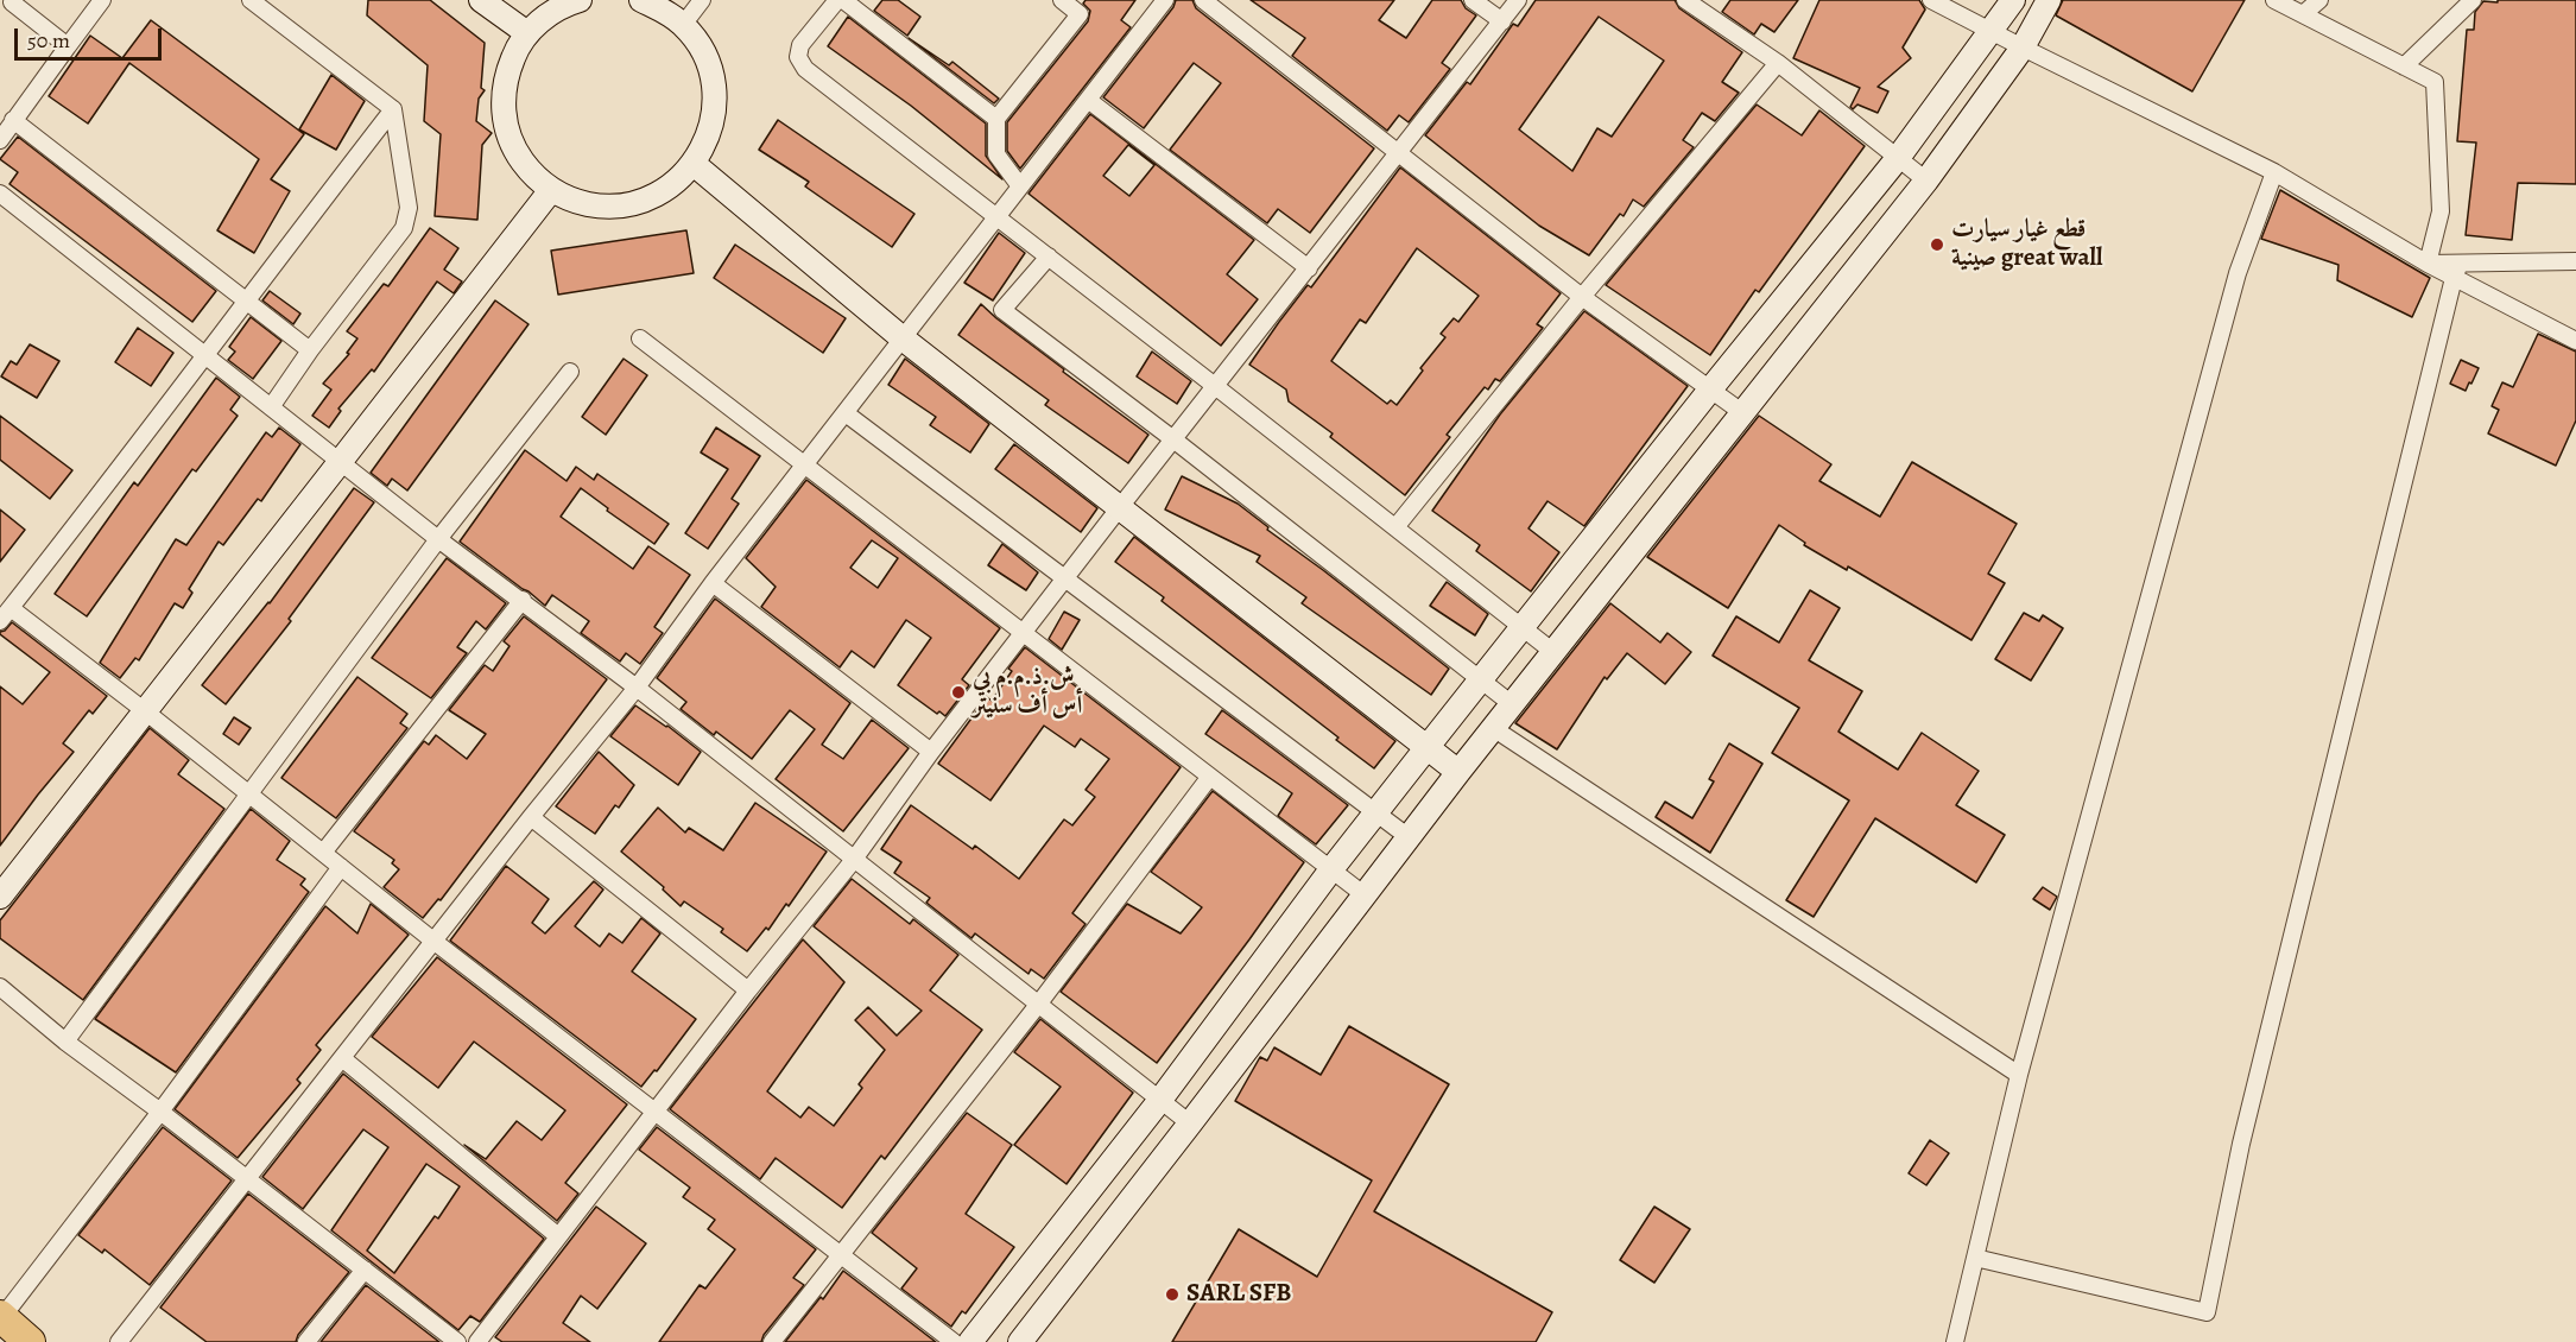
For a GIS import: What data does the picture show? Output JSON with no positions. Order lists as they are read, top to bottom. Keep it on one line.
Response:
{"places":["قطع غيار سيارت صينية great wall","ش.ذ.م.م بي أس أف سنيتر","SARL SFB"],"scale_bar":"50 m"}
